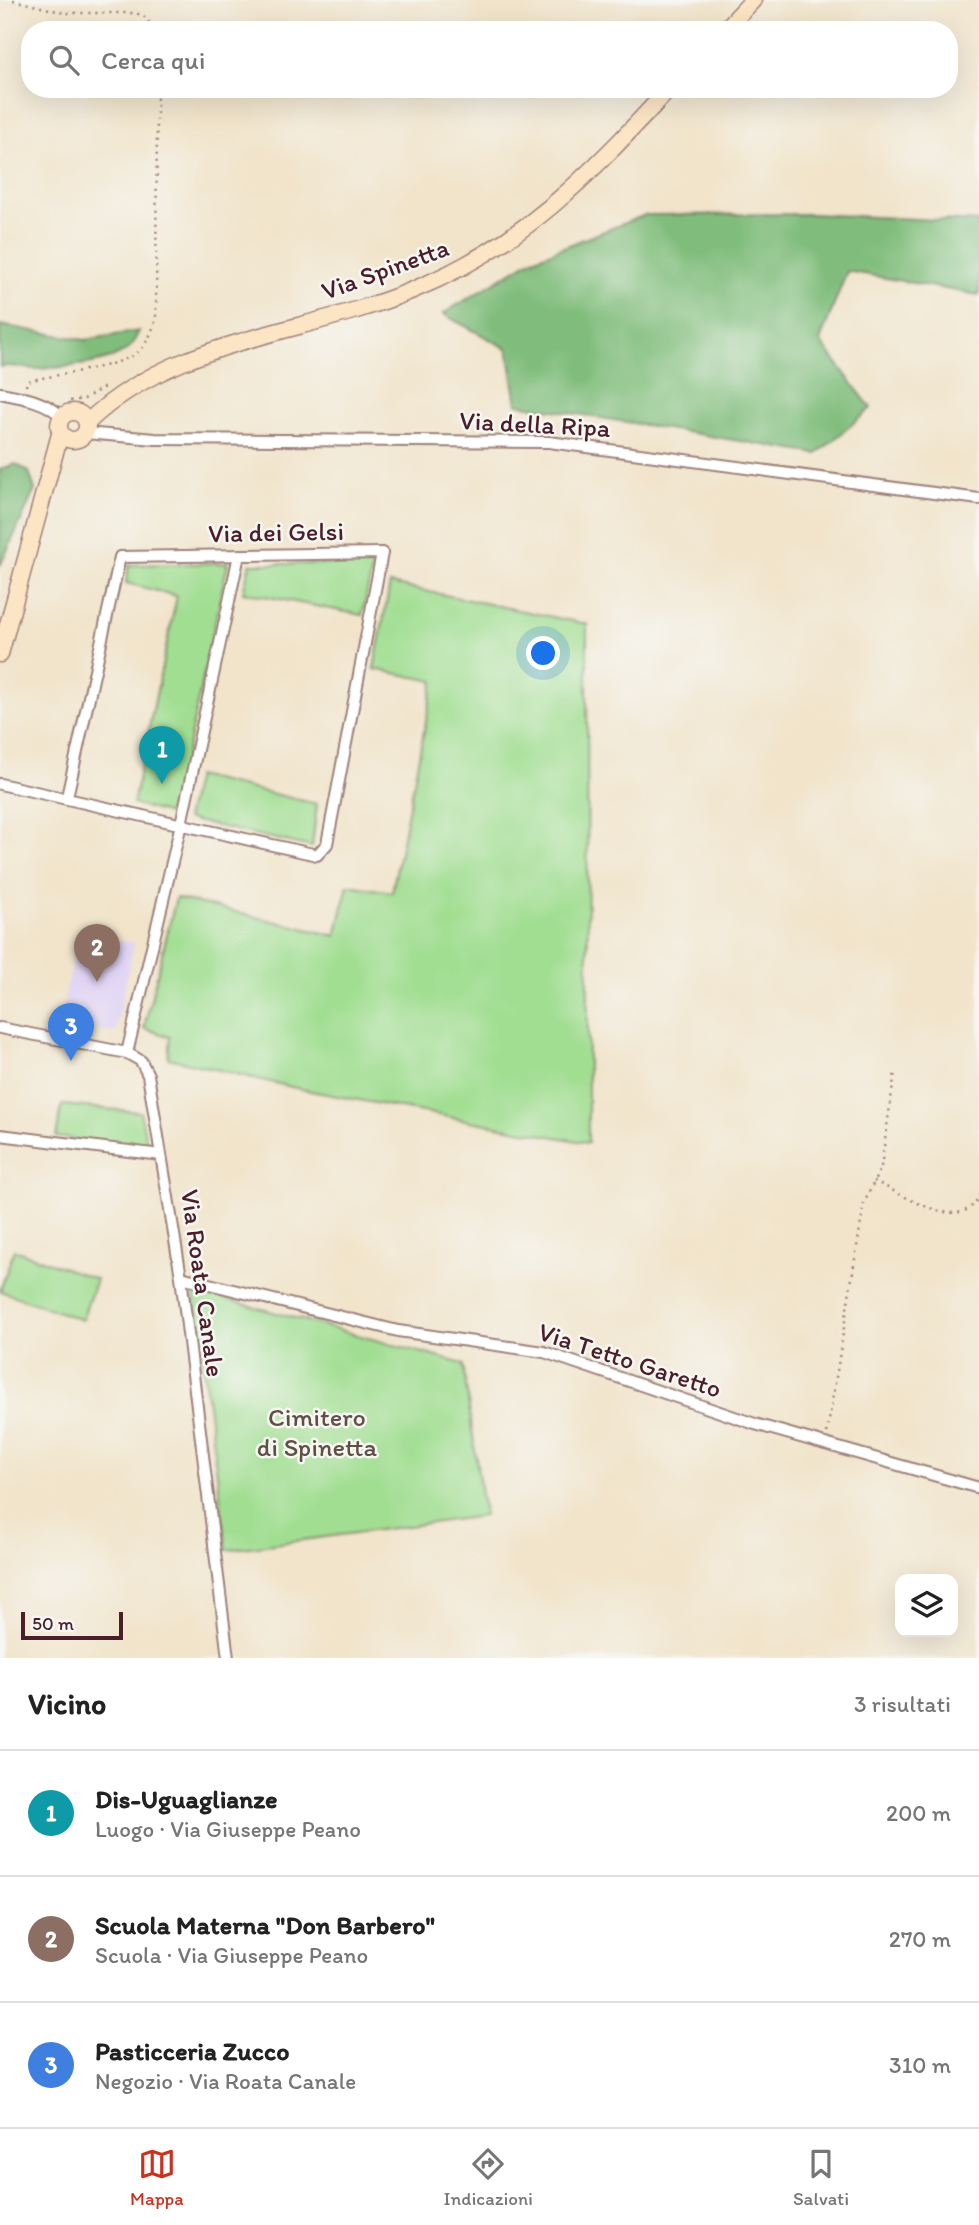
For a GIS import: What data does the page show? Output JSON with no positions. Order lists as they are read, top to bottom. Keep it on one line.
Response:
{"streets":{"main road":["Via Spinetta"],"street":["Via della Ripa","Via dei Gelsi","Via Roata Canale","Via Tetto Garetto"]},"crossings":[["Via Spinetta","Via della Ripa"],["Via Roata Canale","Via Tetto Garetto"]],"parks":["Cimitero di Spinetta"],"scale_bar":"50 m","page":{"search":"Cerca qui","pins":["1","2","3"],"scale":"50 m","heading":["Vicino","3 risultati"],"list":[{"mark":"1","name":"Dis-Uguaglianze","note":"Luogo · Via Giuseppe Peano","value":"200 m"},{"mark":"2","name":"Scuola Materna \"Don Barbero\"","note":"Scuola · Via Giuseppe Peano","value":"270 m"},{"mark":"3","name":"Pasticceria Zucco","note":"Negozio · Via Roata Canale","value":"310 m"}],"nav":["Mappa","Indicazioni","Salvati"]}}
